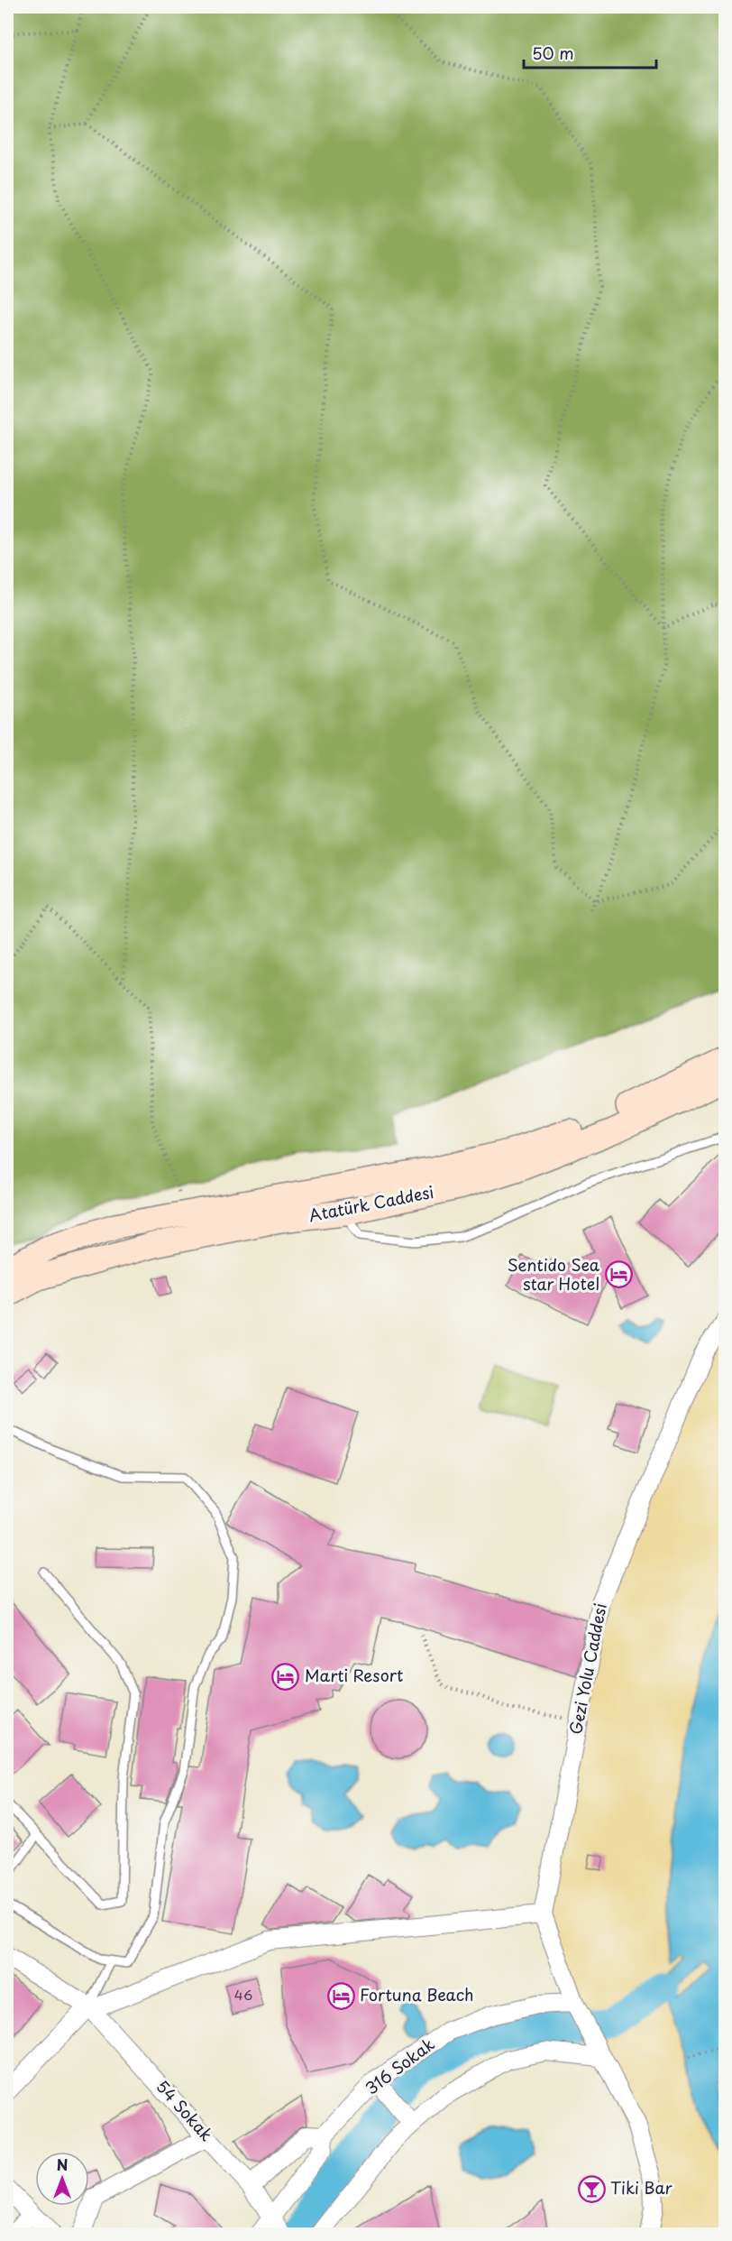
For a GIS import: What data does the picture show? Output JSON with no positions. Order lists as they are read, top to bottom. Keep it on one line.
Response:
{"streets":{"street":["Atatürk Caddesi","Gezi Yolu Caddesi","316 Sokak","54 Sokak"]},"crossings":[["316 Sokak","54 Sokak"]],"places":{"hotel":["Sentido Sea star Hotel","Marti Resort","Fortuna Beach"],"bar":["Tiki Bar"]},"house_numbers":["46"],"scale_bar":"50 m","north":"top"}
